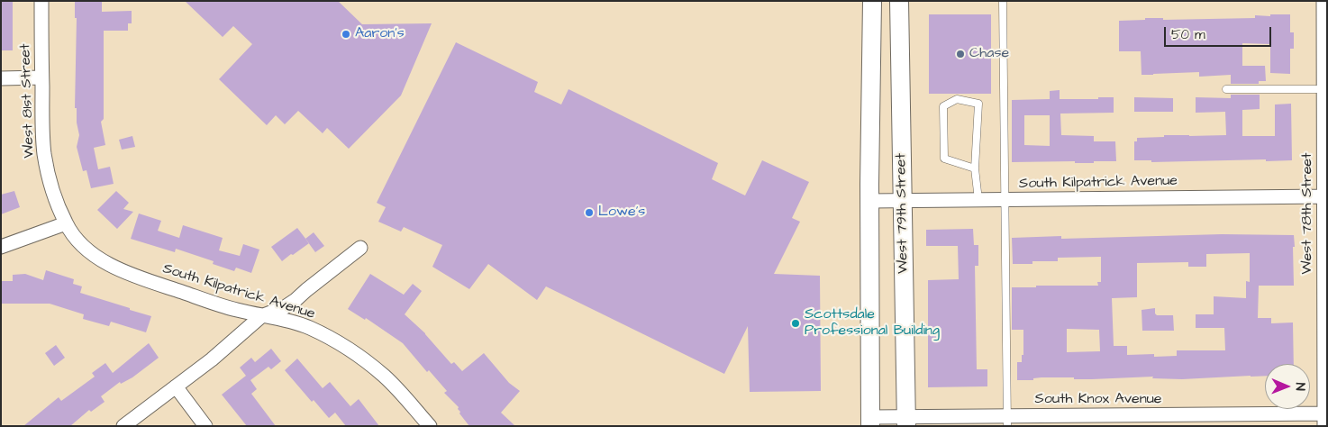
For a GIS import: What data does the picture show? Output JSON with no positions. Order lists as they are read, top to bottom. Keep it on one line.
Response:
{"streets":{"main road":["West 79th Street"],"street":["West 81st Street","South Kilpatrick Avenue","West 78th Street","South Knox Avenue"]},"crossings":[["West 81st Street","South Kilpatrick Avenue"],["South Kilpatrick Avenue","West 79th Street"],["South Kilpatrick Avenue","West 78th Street"],["West 79th Street","South Knox Avenue"],["West 78th Street","South Knox Avenue"]],"places":["Aaron's","Chase","Lowe's","Scottsdale Professional Building"],"scale_bar":"50 m","north":"right"}
